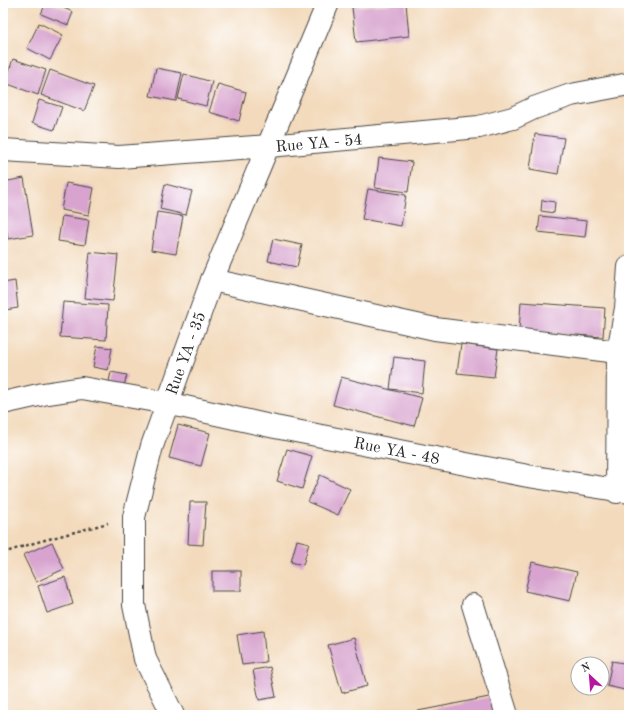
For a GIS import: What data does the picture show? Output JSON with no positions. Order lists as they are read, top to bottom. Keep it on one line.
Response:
{"streets":{"street":["Rue YA - 54","Rue YA - 35","Rue YA - 48"]},"crossings":[["Rue YA - 54","Rue YA - 35"],["Rue YA - 35","Rue YA - 48"]],"north":"top left"}
